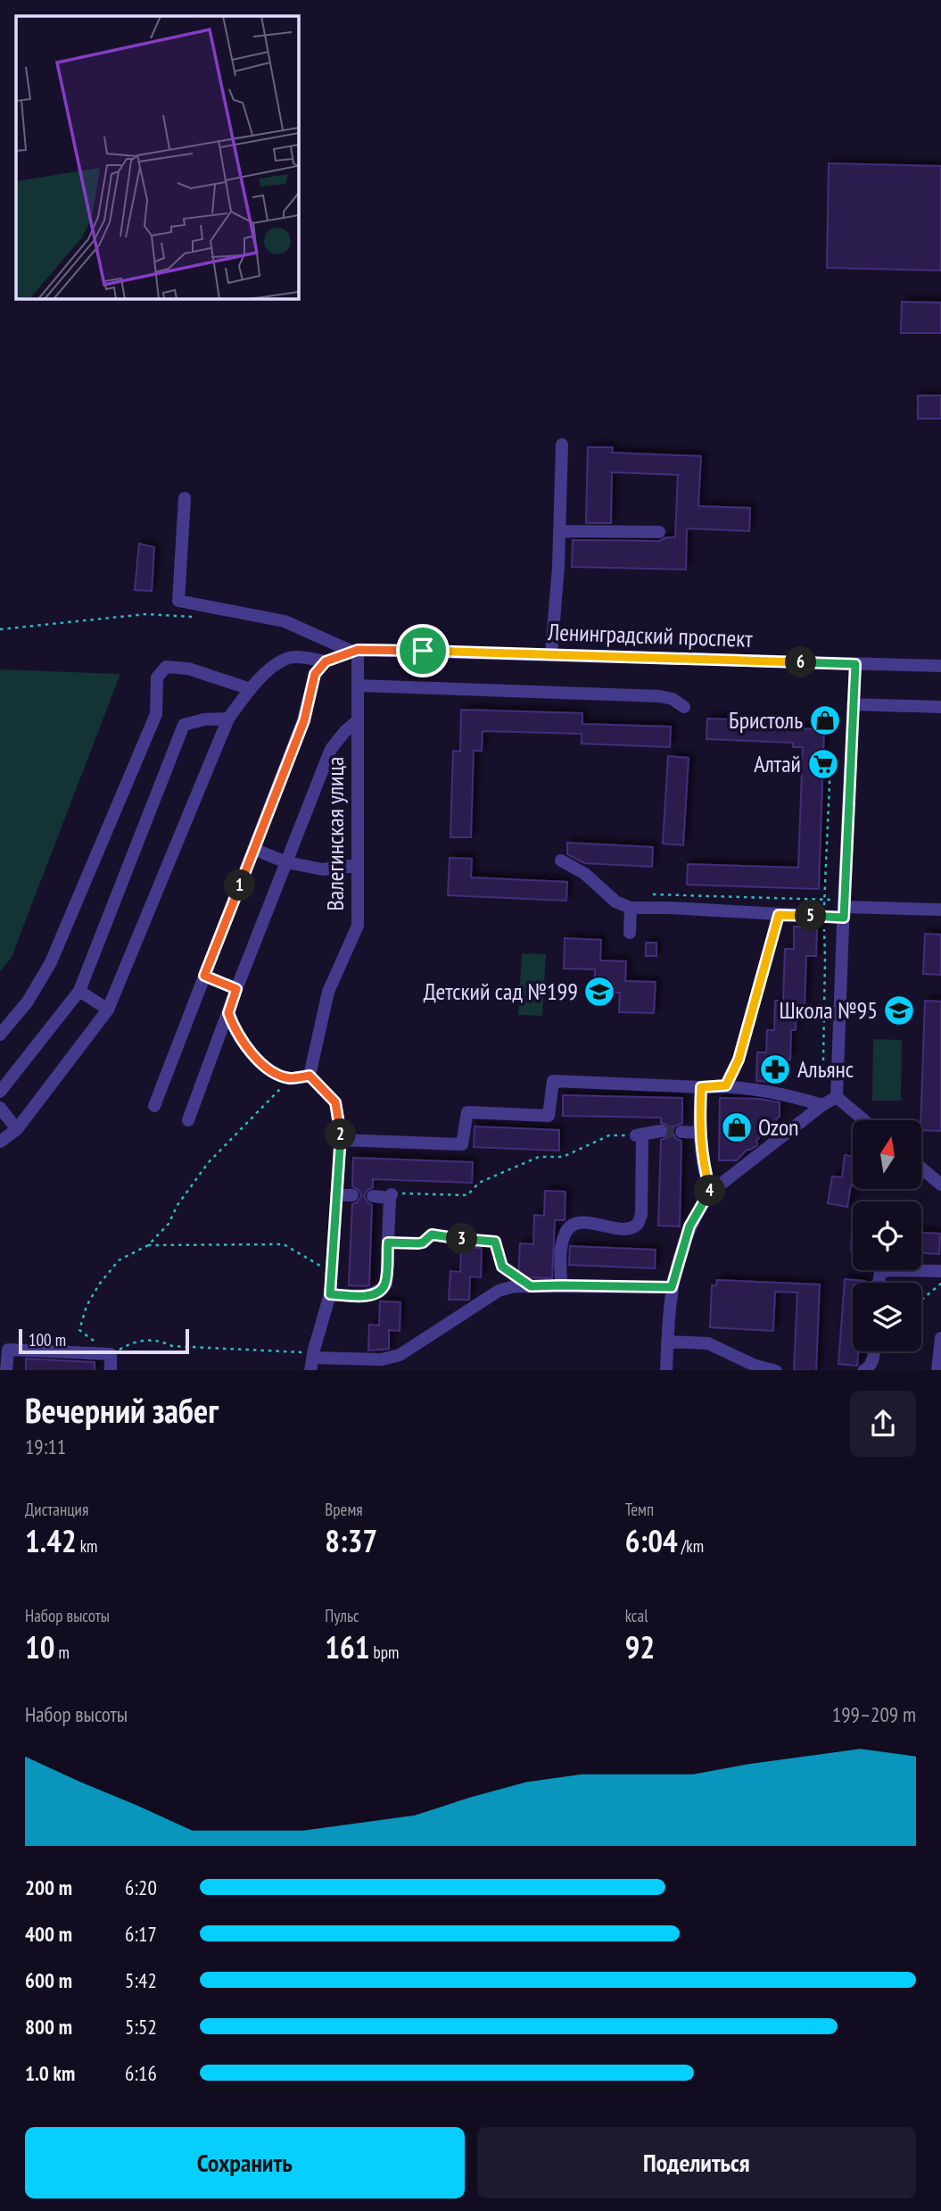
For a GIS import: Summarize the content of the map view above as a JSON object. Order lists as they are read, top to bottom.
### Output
{
  "streets": {
    "street": ["Ленинградский проспект", "Валегинская улица"]
  },
  "crossings": [
    ["Ленинградский проспект", "Валегинская улица"]
  ],
  "places": {
    "shop": ["Бристоль", "Ozon"],
    "supermarket": ["Алтай"],
    "school or university": ["Детский сад №199", "Школа №95"],
    "pharmacy": ["Альянс"]
  },
  "scale_bar": "100 m",
  "north": "top",
  "page": {
    "pins": [
      "6",
      "1",
      "5",
      "2",
      "4",
      "3"
    ],
    "scale": "100 m",
    "heading": ["Вечерний забег", "19:11"],
    "stats": [
      ["Дистанция", "1.42 km"],
      ["Время", "8:37"],
      ["Темп", "6:04 /km"],
      ["Набор высоты", "10 m"],
      ["Пульс", "161 bpm"],
      ["kcal", "92"]
    ],
    "chart": ["Набор высоты", "199–209 m"],
    "list": [
      {
        "name": "200 m",
        "note": "6:20"
      },
      {
        "name": "400 m",
        "note": "6:17"
      },
      {
        "name": "600 m",
        "note": "5:42"
      },
      {
        "name": "800 m",
        "note": "5:52"
      },
      {
        "name": "1.0 km",
        "note": "6:16"
      }
    ],
    "buttons": ["Сохранить", "Поделиться"]
  }
}
